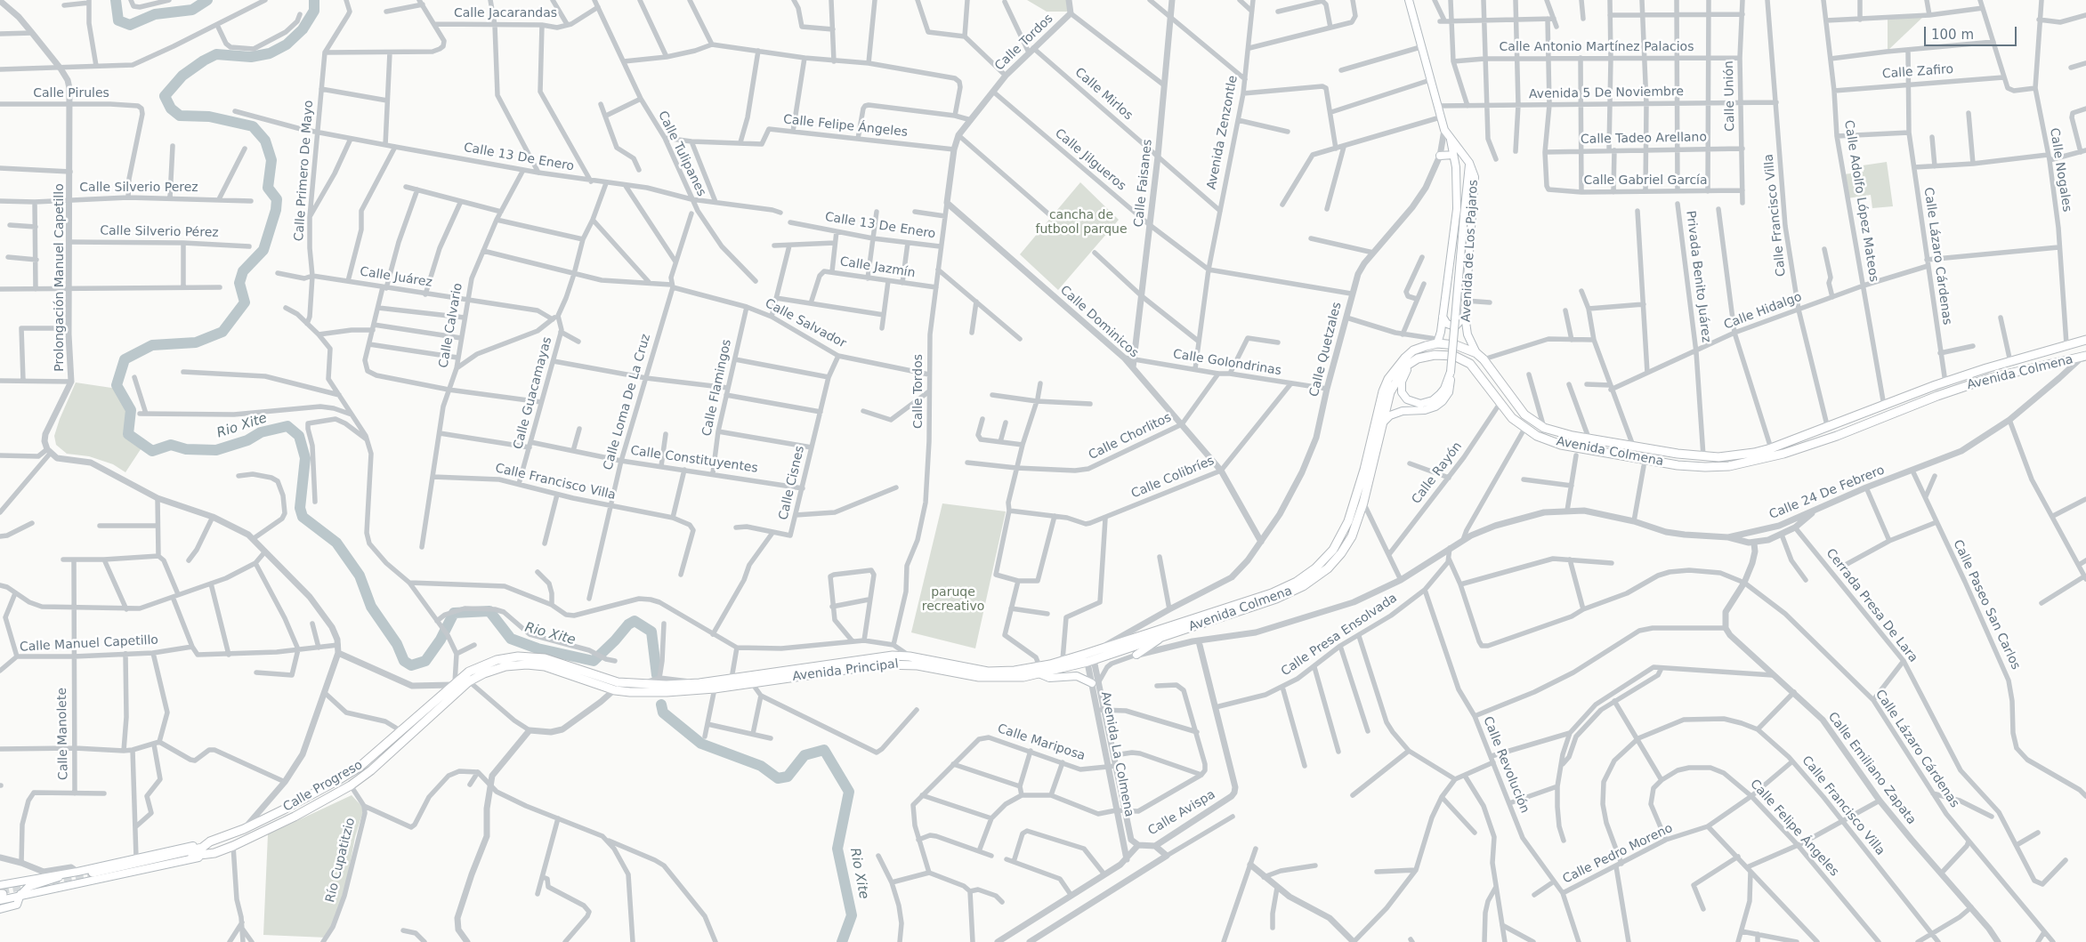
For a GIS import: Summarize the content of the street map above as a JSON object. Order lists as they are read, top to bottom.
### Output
{
  "streets": {
    "main road": [
      "Avenida de Los Pajaros",
      "Avenida Colmena",
      "Avenida Principal",
      "Calle Progreso"
    ],
    "street": [
      "Calle Jacarandas",
      "Calle Tordos",
      "Calle Antonio Martínez Palacios",
      "Calle Zafiro",
      "Calle Pirules",
      "Avenida 5 De Noviembre",
      "Calle Mirlos",
      "Calle Unión",
      "Calle Felipe Ángeles",
      "Avenida Zenzontle",
      "Calle Tadeo Arellano",
      "Calle Tulipanes",
      "Calle 13 De Enero",
      "Calle Jilgueros",
      "Calle Nogales",
      "Calle Primero De Mayo",
      "Calle Gabriel García",
      "Calle Faisanes",
      "Calle Silverio Perez",
      "Calle Adolfo López Mateos",
      "Calle Francisco Villa",
      "Calle Silverio Pérez",
      "Calle Lázaro Cárdenas",
      "Calle Jazmín",
      "Privada Benito Juárez",
      "Prolongación Manuel Capetillo",
      "Calle Juárez",
      "Calle Hidalgo",
      "Calle Dominicos",
      "Calle Salvador",
      "Calle Calvario",
      "Calle Quetzales",
      "Calle Golondrinas",
      "Calle Flamingos",
      "Calle Guacamayas",
      "Calle Loma De La Cruz",
      "Calle Chorlitos",
      "Calle Constituyentes",
      "Calle Rayón",
      "Calle Colibríes",
      "Calle Cisnes",
      "Calle 24 De Febrero",
      "Calle Paseo San Carlos",
      "Cerrada Presa De Lara",
      "Calle Presa Ensolvada",
      "Calle Manuel Capetillo",
      "Calle Manolete",
      "Calle Mariposa",
      "Avenida La Colmena",
      "Calle Revolución",
      "Calle Emiliano Zapata",
      "Calle Avispa",
      "Calle Pedro Moreno",
      "Río Cupatitzio"
    ]
  },
  "crossings": [
    ["Calle Jacarandas", "Calle Tulipanes"],
    ["Calle Tordos", "Calle Mirlos"],
    ["Calle Tordos", "Calle Felipe Ángeles"],
    ["Calle Tordos", "Calle 13 De Enero"],
    ["Calle Tordos", "Calle Jilgueros"],
    ["Calle Tordos", "Calle Jazmín"],
    ["Calle Tordos", "Calle Dominicos"],
    ["Calle Tordos", "Calle Salvador"],
    ["Calle Antonio Martínez Palacios", "Calle Unión"],
    ["Calle Zafiro", "Calle Adolfo López Mateos"],
    ["Calle Zafiro", "Calle Lázaro Cárdenas"],
    ["Calle Pirules", "Calle Silverio Perez"],
    ["Calle Pirules", "Prolongación Manuel Capetillo"],
    ["Avenida 5 De Noviembre", "Calle Unión"],
    ["Avenida 5 De Noviembre", "Calle Francisco Villa"],
    ["Avenida 5 De Noviembre", "Avenida de Los Pajaros"],
    ["Calle Mirlos", "Avenida Zenzontle"],
    ["Calle Mirlos", "Calle Faisanes"],
    ["Calle Unión", "Calle Tadeo Arellano"],
    ["Calle Unión", "Calle Gabriel García"],
    ["Calle Felipe Ángeles", "Calle Tulipanes"],
    ["Calle Felipe Ángeles", "Calle Pedro Moreno"],
    ["Avenida Zenzontle", "Calle Jilgueros"],
    ["Avenida Zenzontle", "Calle Golondrinas"],
    ["Calle Tadeo Arellano", "Calle Gabriel García"],
    ["Calle Tulipanes", "Calle 13 De Enero"],
    ["Calle 13 De Enero", "Calle Primero De Mayo"],
    ["Calle 13 De Enero", "Calle Calvario"],
    ["Calle Jilgueros", "Calle Faisanes"],
    ["Calle Jilgueros", "Calle Quetzales"],
    ["Calle Nogales", "Calle Hidalgo"],
    ["Calle Nogales", "Avenida Colmena"],
    ["Calle Primero De Mayo", "Calle Juárez"],
    ["Calle Faisanes", "Calle Dominicos"],
    ["Calle Faisanes", "Calle Golondrinas"],
    ["Calle Silverio Perez", "Prolongación Manuel Capetillo"],
    ["Calle Adolfo López Mateos", "Calle Hidalgo"],
    ["Calle Adolfo López Mateos", "Avenida Colmena"],
    ["Calle Francisco Villa", "Calle Hidalgo"],
    ["Calle Francisco Villa", "Calle Calvario"],
    ["Calle Francisco Villa", "Avenida Colmena"],
    ["Calle Francisco Villa", "Calle Guacamayas"],
    ["Calle Francisco Villa", "Calle Loma De La Cruz"],
    ["Calle Francisco Villa", "Calle Pedro Moreno"],
    ["Calle Silverio Pérez", "Prolongación Manuel Capetillo"],
    ["Avenida de Los Pajaros", "Calle Quetzales"],
    ["Avenida de Los Pajaros", "Avenida Colmena"],
    ["Calle Lázaro Cárdenas", "Calle Hidalgo"],
    ["Calle Lázaro Cárdenas", "Avenida Colmena"],
    ["Privada Benito Juárez", "Calle Hidalgo"],
    ["Privada Benito Juárez", "Avenida Colmena"],
    ["Calle Juárez", "Calle Calvario"],
    ["Calle Dominicos", "Calle Quetzales"],
    ["Calle Dominicos", "Calle Golondrinas"],
    ["Calle Dominicos", "Calle Chorlitos"],
    ["Calle Dominicos", "Calle Colibríes"],
    ["Calle Salvador", "Calle Calvario"],
    ["Calle Salvador", "Calle Flamingos"],
    ["Calle Salvador", "Calle Loma De La Cruz"],
    ["Calle Salvador", "Calle Cisnes"],
    ["Calle Calvario", "Calle Constituyentes"],
    ["Calle Quetzales", "Calle Golondrinas"],
    ["Calle Quetzales", "Avenida Colmena"],
    ["Calle Quetzales", "Avenida Principal"],
    ["Calle Quetzales", "Avenida La Colmena"],
    ["Calle Golondrinas", "Calle Chorlitos"],
    ["Calle Golondrinas", "Calle Colibríes"],
    ["Avenida Colmena", "Calle Rayón"],
    ["Avenida Colmena", "Calle 24 De Febrero"],
    ["Avenida Colmena", "Avenida Principal"],
    ["Avenida Colmena", "Avenida La Colmena"],
    ["Calle Flamingos", "Calle Constituyentes"],
    ["Calle Guacamayas", "Calle Constituyentes"],
    ["Calle Loma De La Cruz", "Calle Constituyentes"],
    ["Calle Constituyentes", "Calle Cisnes"],
    ["Calle 24 De Febrero", "Calle Paseo San Carlos"],
    ["Calle Presa Ensolvada", "Calle Revolución"],
    ["Calle Presa Ensolvada", "Calle Avispa"],
    ["Calle Manuel Capetillo", "Calle Manolete"],
    ["Avenida Principal", "Avenida La Colmena"],
    ["Avenida Principal", "Calle Progreso"],
    ["Calle Mariposa", "Avenida La Colmena"],
    ["Avenida La Colmena", "Calle Avispa"],
    ["Calle Revolución", "Calle Pedro Moreno"],
    ["Calle Progreso", "Río Cupatitzio"]
  ],
  "water": ["Rio Xite"],
  "parks": ["cancha de futbool parque", "paruqe recreativo"],
  "scale_bar": "100 m"
}
